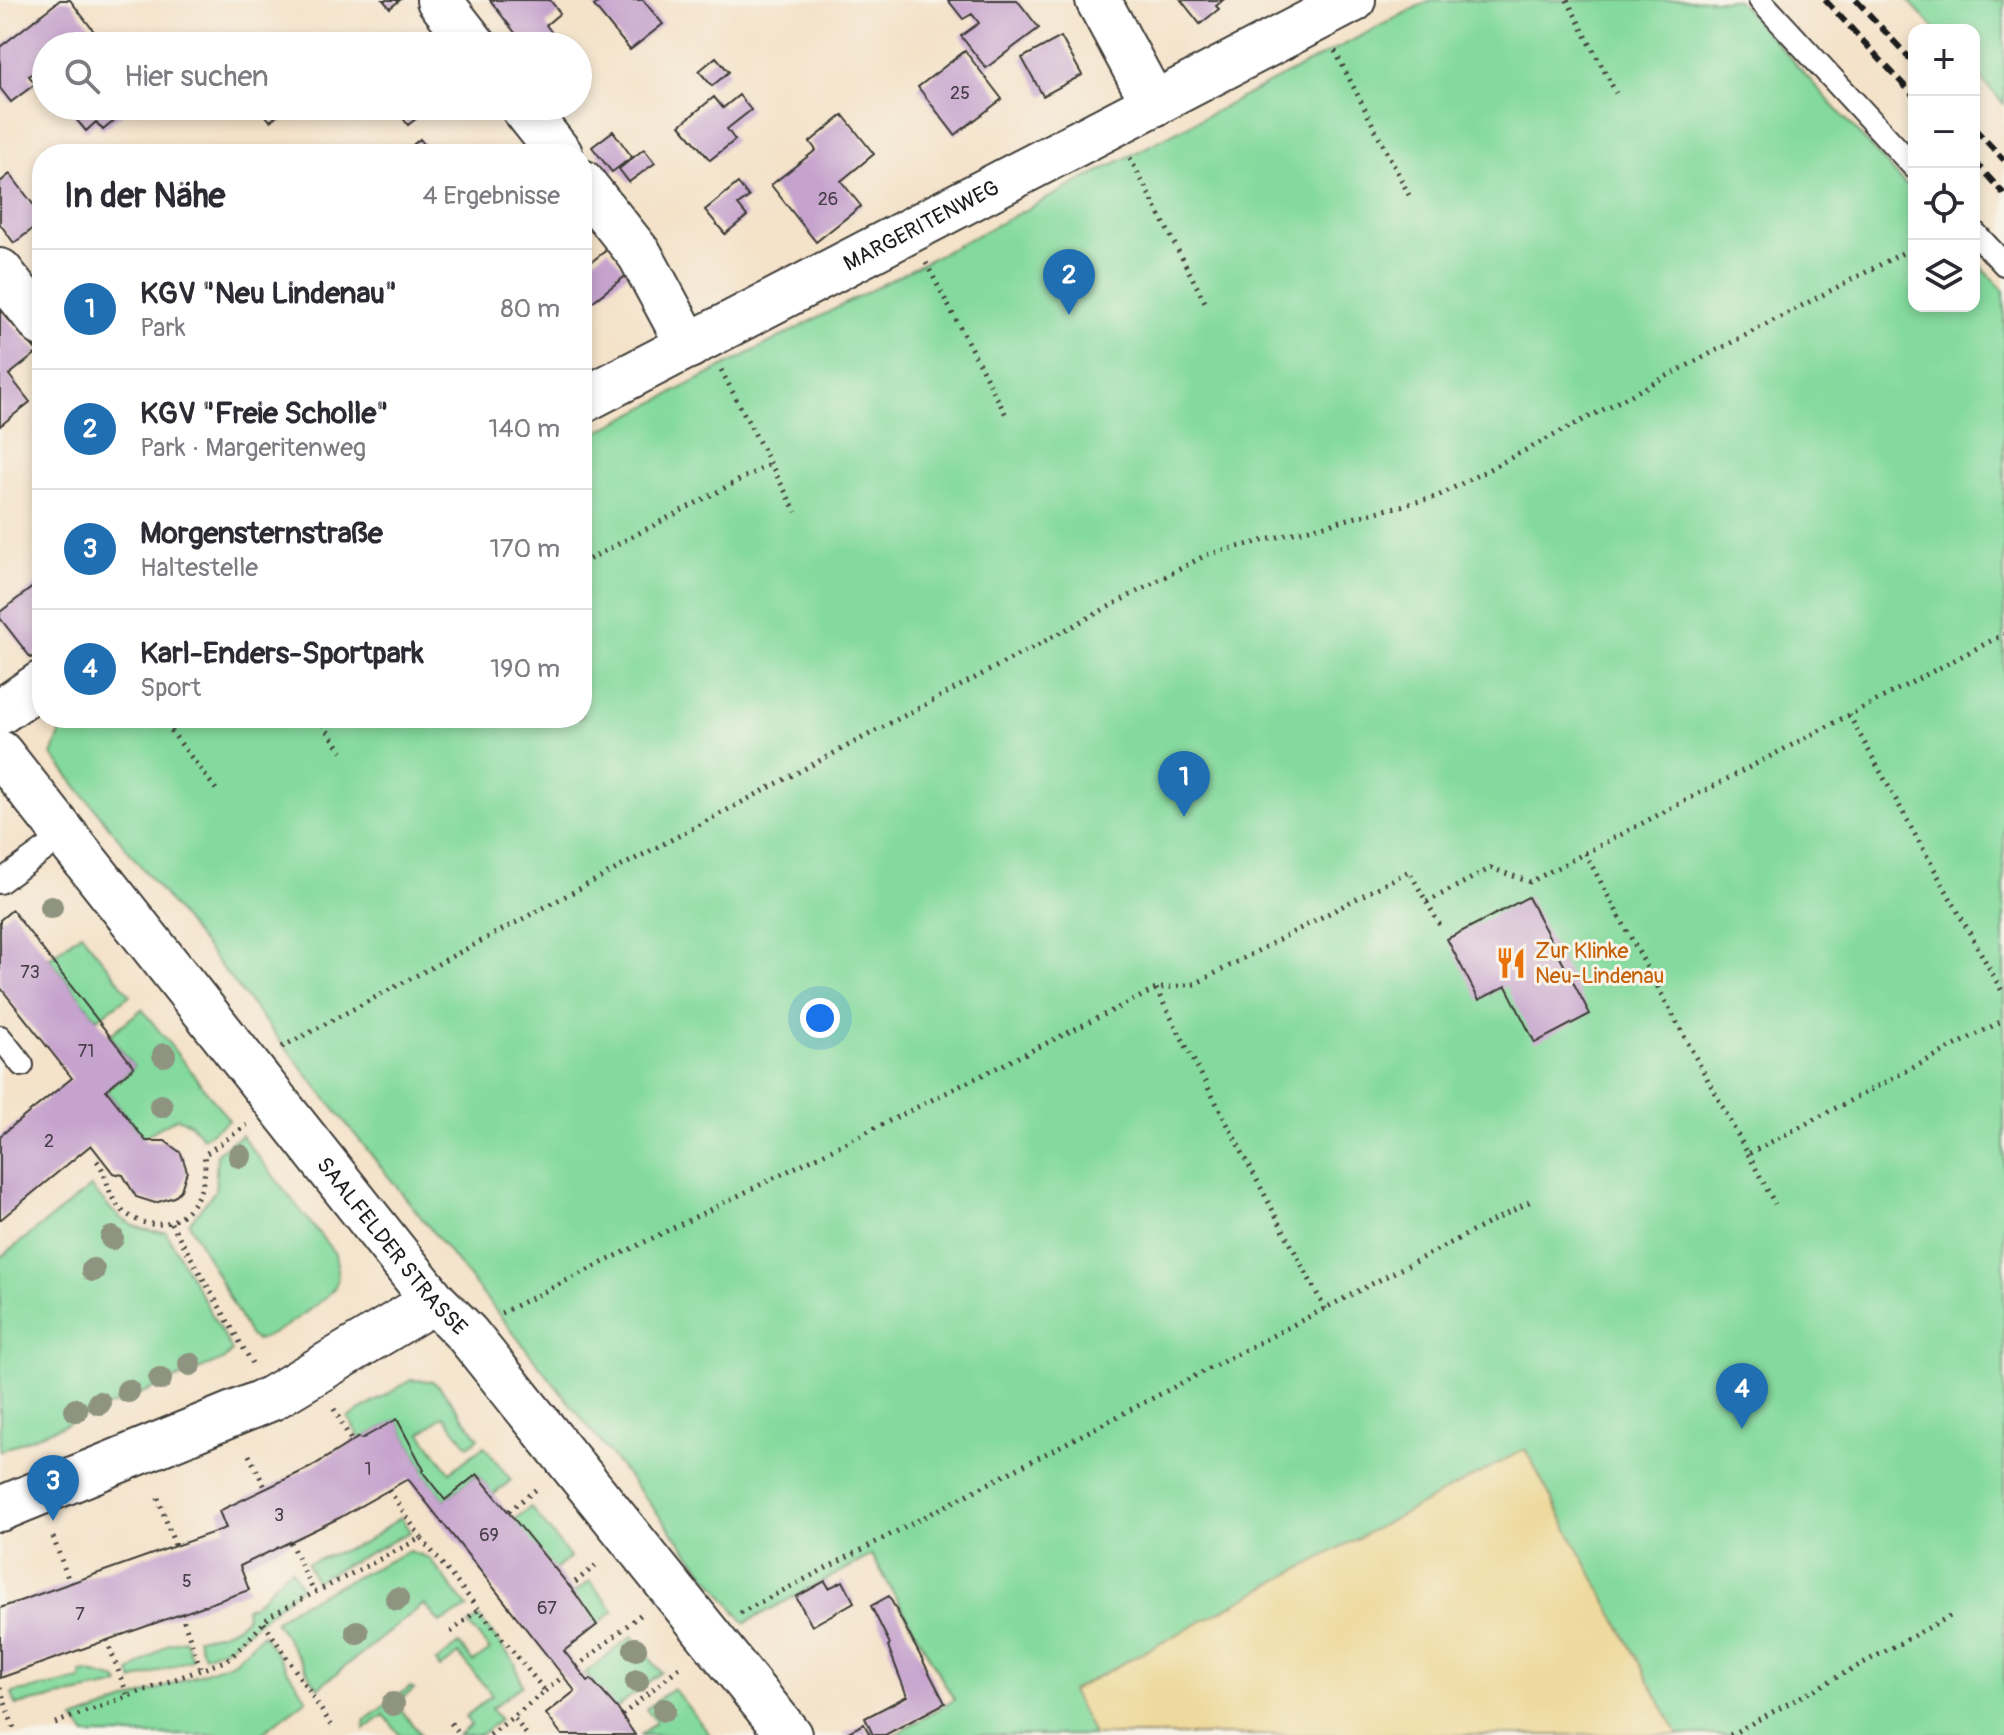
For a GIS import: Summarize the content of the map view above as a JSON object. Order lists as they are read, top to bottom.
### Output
{
  "streets": {
    "street": ["MARGERITENWEG", "SAALFELDER STRASSE"]
  },
  "places": {
    "restaurant": ["Zur Klinke Neu-Lindenau"]
  },
  "house_numbers": [
    "25",
    "26",
    "73",
    "71",
    "2",
    "1",
    "3",
    "69",
    "5",
    "67",
    "7"
  ],
  "page": {
    "map_buttons": ["+", "−"],
    "search": "Hier suchen",
    "heading": ["In der Nähe", "4 Ergebnisse"],
    "list": [
      {
        "mark": "1",
        "name": "KGV \"Neu Lindenau\"",
        "note": "Park",
        "value": "80 m"
      },
      {
        "mark": "2",
        "name": "KGV \"Freie Scholle\"",
        "note": "Park · Margeritenweg",
        "value": "140 m"
      },
      {
        "mark": "3",
        "name": "Morgensternstraße",
        "note": "Haltestelle",
        "value": "170 m"
      },
      {
        "mark": "4",
        "name": "Karl-Enders-Sportpark",
        "note": "Sport",
        "value": "190 m"
      }
    ],
    "pins": [
      "2",
      "1",
      "4",
      "3"
    ]
  }
}
